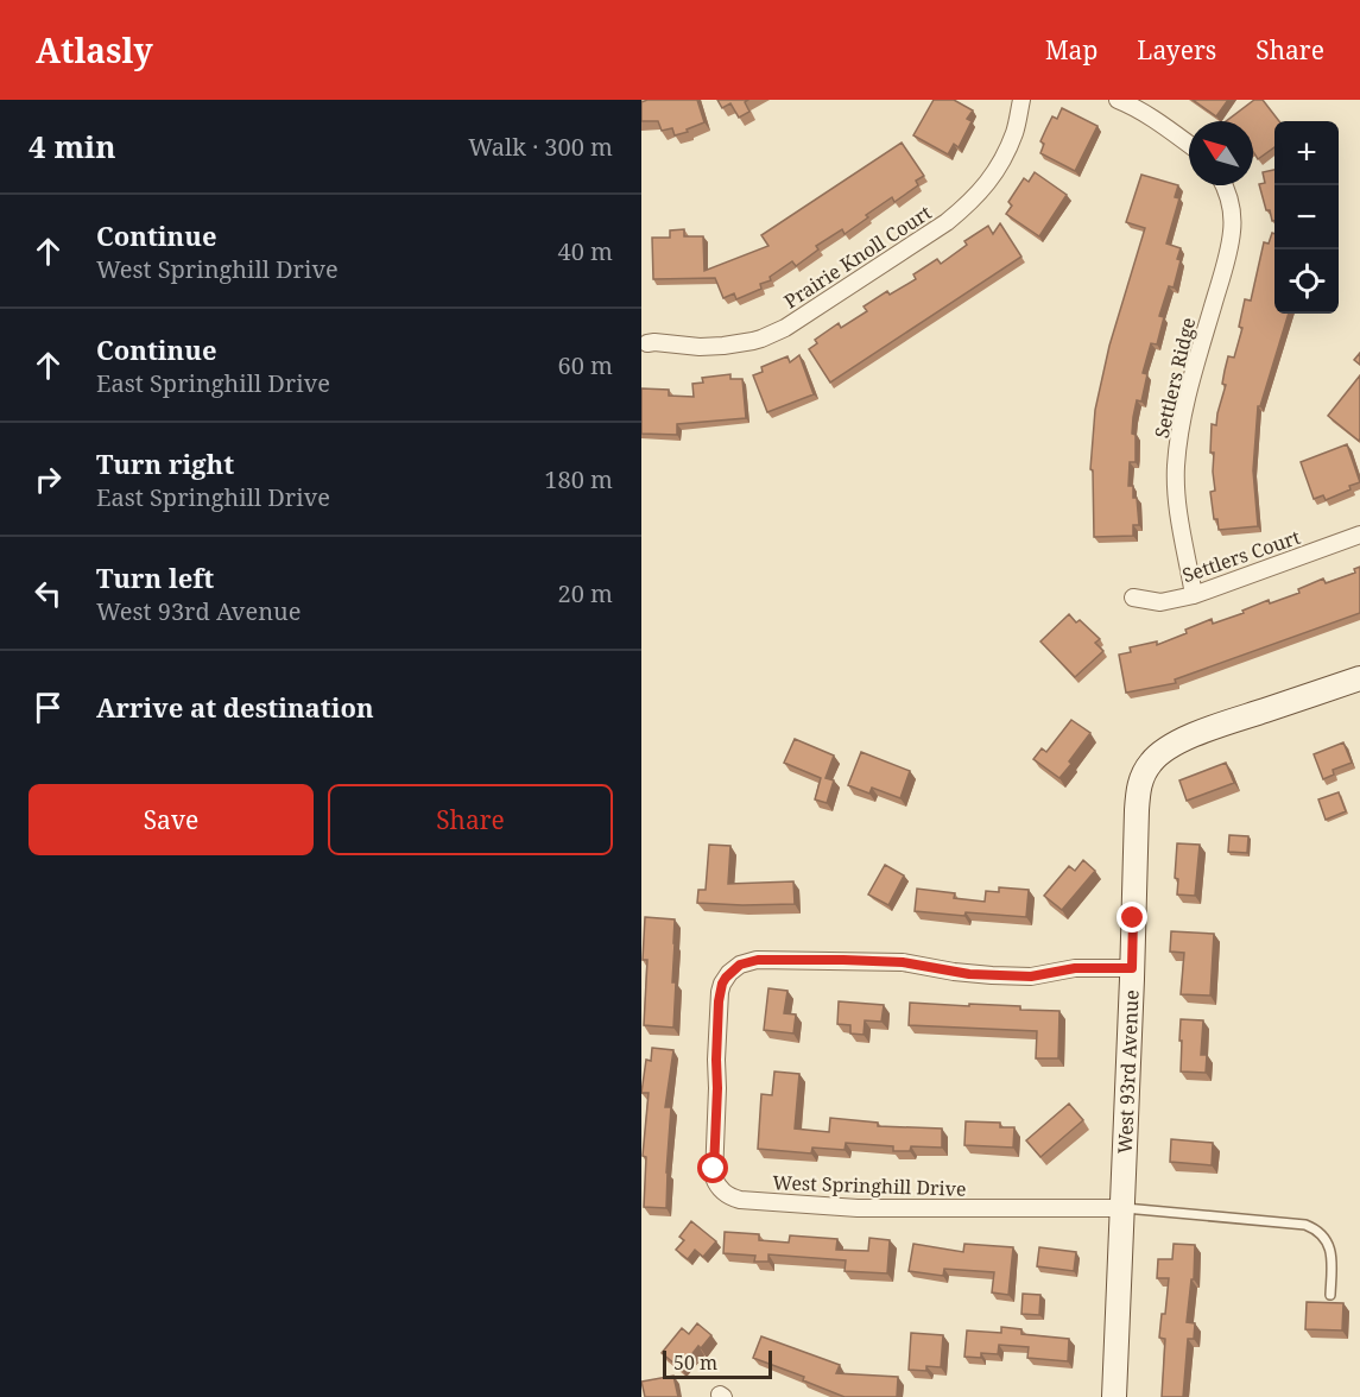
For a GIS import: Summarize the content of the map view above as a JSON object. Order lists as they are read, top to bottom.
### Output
{
  "streets": {
    "street": [
      "Prairie Knoll Court",
      "Settlers Ridge",
      "Settlers Court",
      "West 93rd Avenue",
      "West Springhill Drive"
    ]
  },
  "crossings": [
    ["Settlers Ridge", "Settlers Court"],
    ["West 93rd Avenue", "West Springhill Drive"]
  ],
  "scale_bar": "50 m",
  "north": "top left",
  "page": {
    "header": "Atlasly",
    "nav": ["Map", "Layers", "Share"],
    "heading": ["4 min", "Walk · 300 m"],
    "map_buttons": ["+", "−"],
    "list": [
      ["Continue", "West Springhill Drive", "40 m"],
      ["Continue", "East Springhill Drive", "60 m"],
      ["Turn right", "East Springhill Drive", "180 m"],
      ["Turn left", "West 93rd Avenue", "20 m"],
      "Arrive at destination"
    ],
    "buttons": ["Save", "Share"],
    "scale": "50 m"
  }
}
